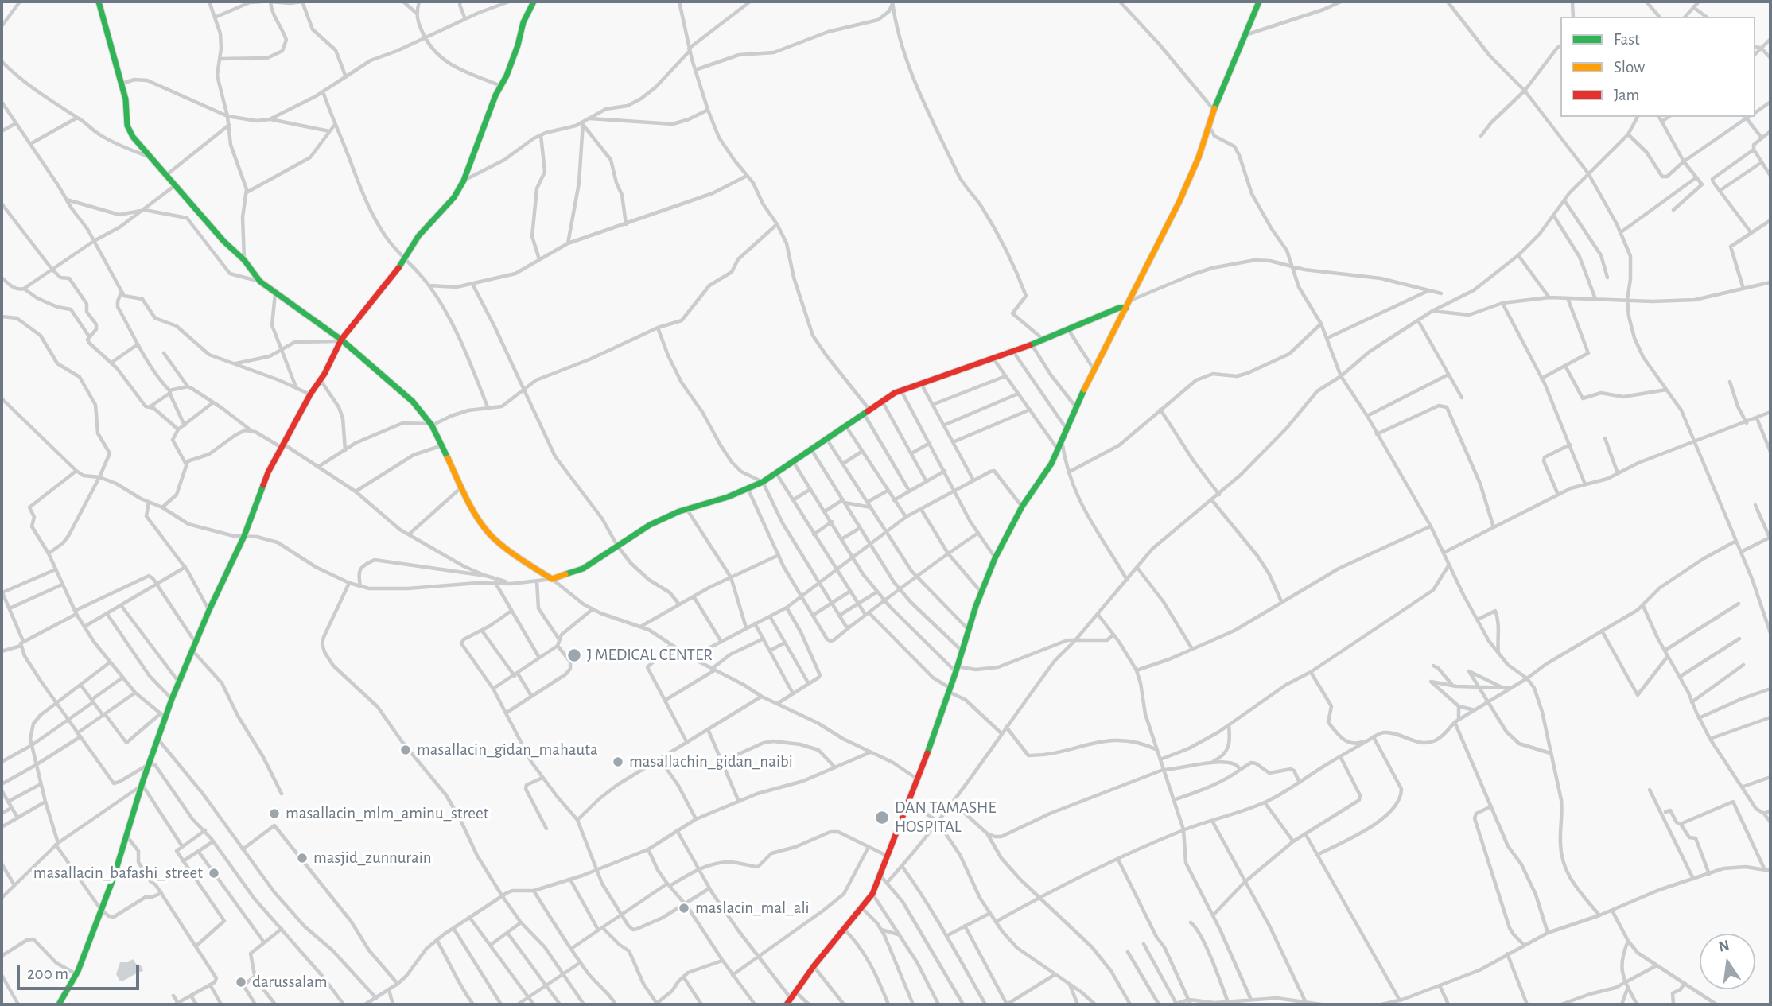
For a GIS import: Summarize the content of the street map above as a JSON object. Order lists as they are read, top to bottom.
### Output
{
  "places": [
    "J MEDICAL CENTER",
    "masallacin_gidan_mahauta",
    "masallachin_gidan_naibi",
    "masallacin_mlm_aminu_street",
    "DAN TAMASHE HOSPITAL",
    "masjid_zunnurain",
    "masallacin_bafashi_street",
    "maslacin_mal_ali",
    "darussalam"
  ],
  "legend": ["Fast", "Slow", "Jam"],
  "scale_bar": "200 m",
  "north": "top"
}
